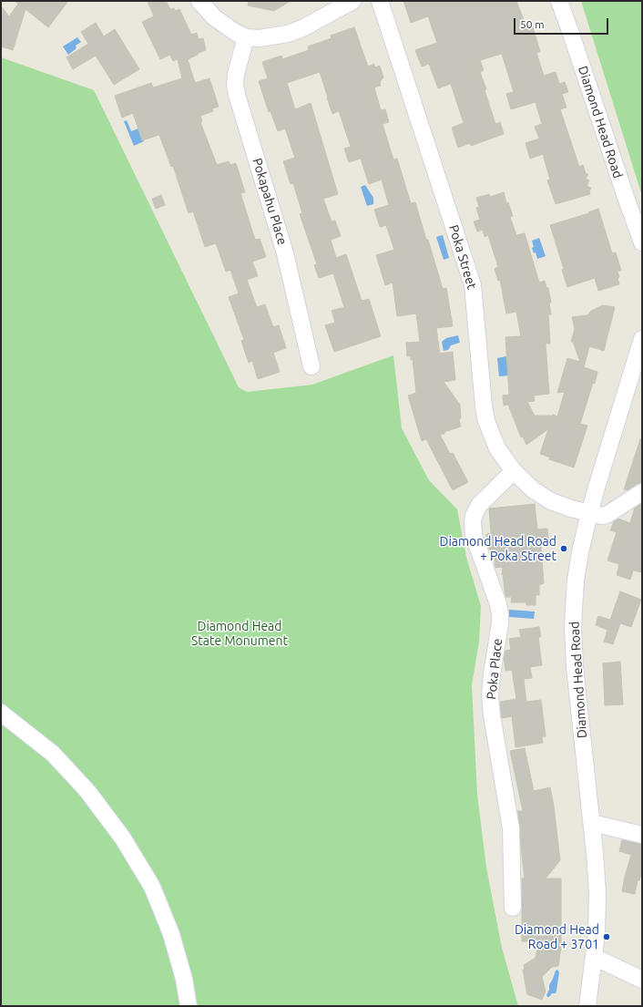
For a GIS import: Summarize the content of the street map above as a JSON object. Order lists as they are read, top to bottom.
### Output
{
  "streets": {
    "street": [
      "Diamond Head Road",
      "Pokapahu Place",
      "Poka Street",
      "Poka Place"
    ]
  },
  "crossings": [
    ["Diamond Head Road", "Poka Street"],
    ["Poka Street", "Poka Place"]
  ],
  "parks": ["Diamond Head State Monument"],
  "places": ["Diamond Head Road + Poka Street", "Diamond Head Road + 3701"],
  "scale_bar": "50 m"
}
